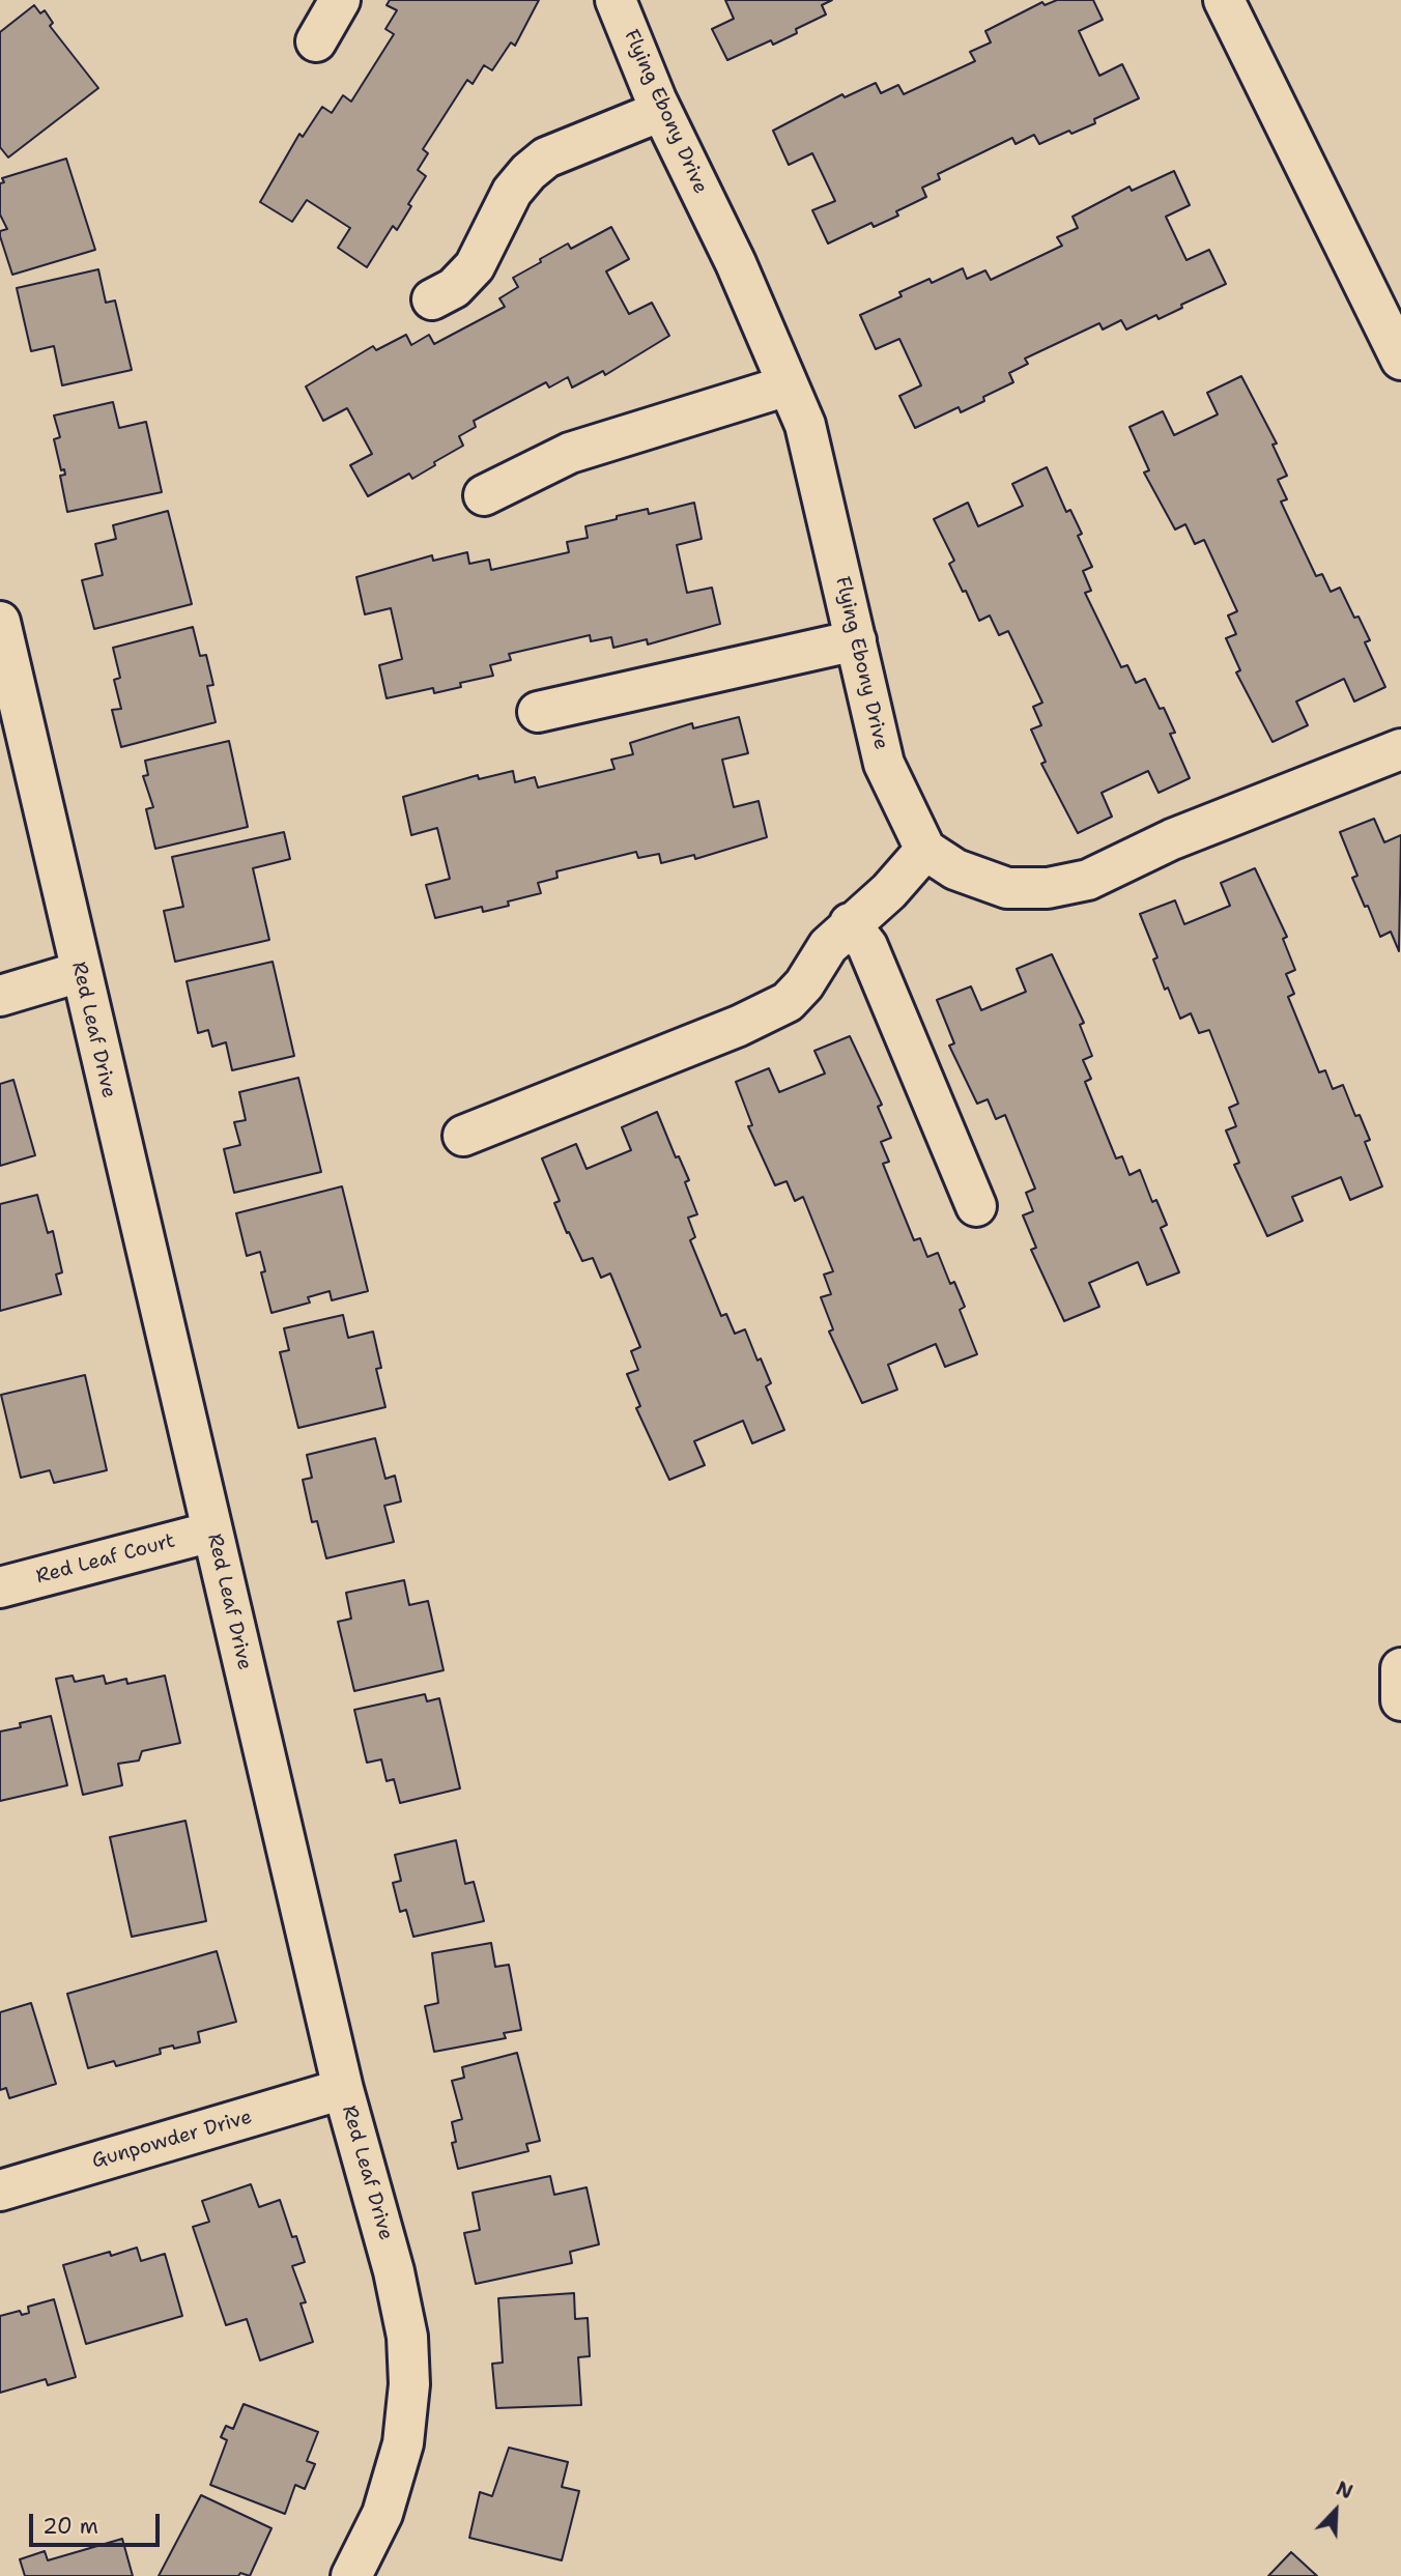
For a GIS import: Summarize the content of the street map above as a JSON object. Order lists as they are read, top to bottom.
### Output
{
  "streets": {
    "street": [
      "Flying Ebony Drive",
      "Red Leaf Drive",
      "Red Leaf Court",
      "Gunpowder Drive"
    ]
  },
  "crossings": [
    ["Red Leaf Drive", "Red Leaf Court"],
    ["Red Leaf Drive", "Gunpowder Drive"]
  ],
  "scale_bar": "20 m",
  "north": "top right"
}
